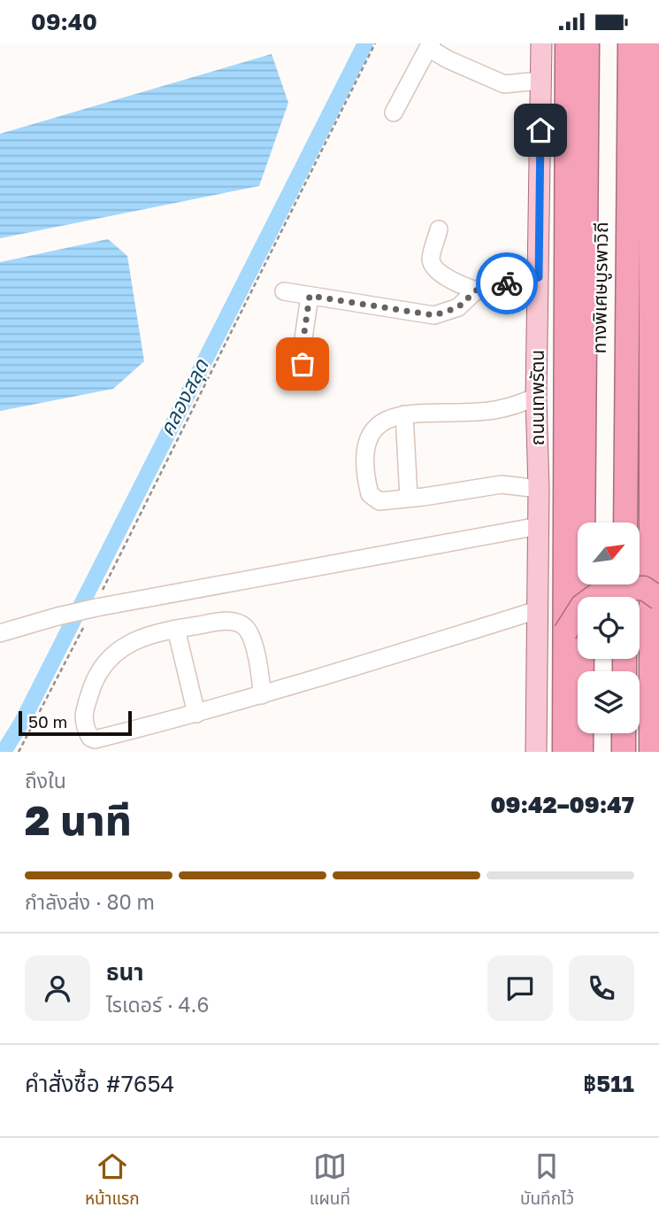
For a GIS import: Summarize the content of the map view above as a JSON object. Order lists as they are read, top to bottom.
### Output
{
  "streets": {
    "highway": ["ทางพิเศษบูรพาวิถี"],
    "main road": ["ถนนเทพรัตน"]
  },
  "water": ["คลองสลุด"],
  "scale_bar": "50 m",
  "north": "top right",
  "page": {
    "status": "09:40",
    "scale": "50 m",
    "heading": ["2 นาที", "ถึงใน", "09:42–09:47"],
    "panel": [
      "ธนา",
      "ไรเดอร์ · 4.6",
      "คำสั่งซื้อ #7654",
      "฿511"
    ],
    "bar": "กำลังส่ง · 80 m",
    "tabs": ["หน้าแรก", "แผนที่", "บันทึกไว้"]
  }
}
